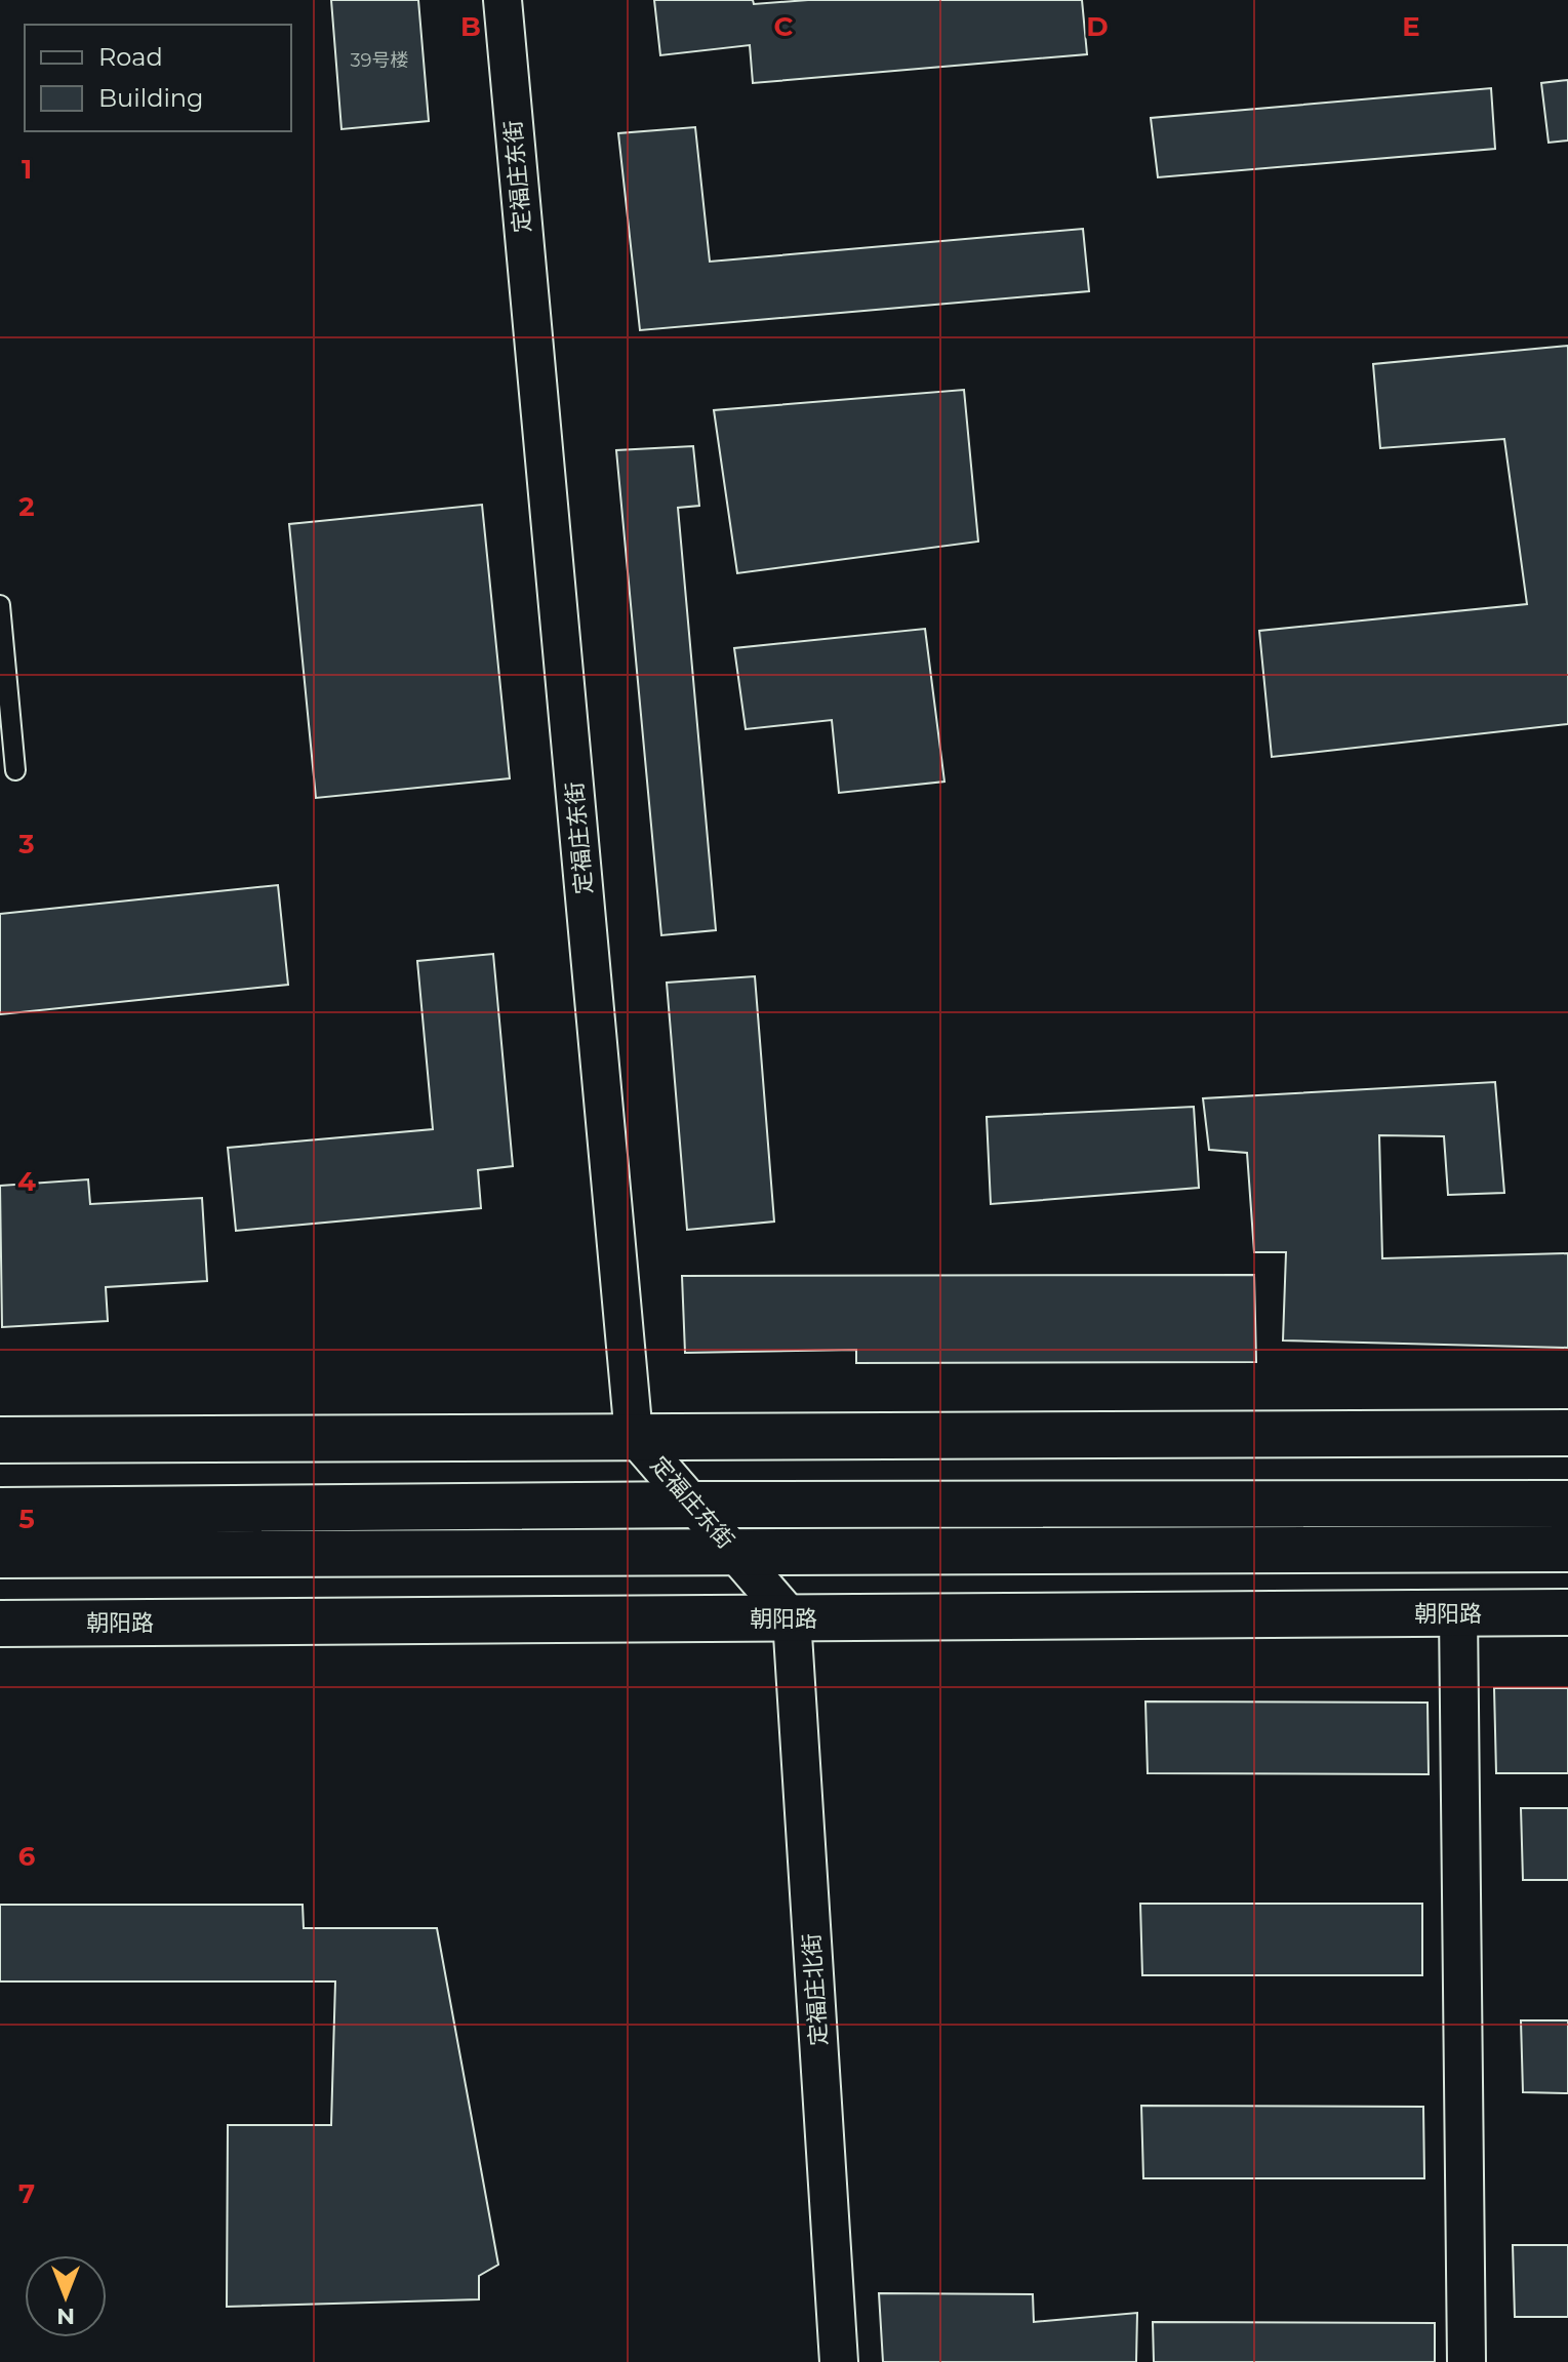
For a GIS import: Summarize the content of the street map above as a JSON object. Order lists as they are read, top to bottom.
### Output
{
  "streets": {
    "main road": ["朝阳路"],
    "street": ["定福庄东街", "定福庄北街"]
  },
  "crossings": [
    ["定福庄东街", "朝阳路"],
    ["定福庄东街", "定福庄北街"],
    ["朝阳路", "定福庄北街"]
  ],
  "house_numbers": ["39号楼"],
  "legend": ["Road", "Building"],
  "north": "bottom",
  "grid": {
    "columns": [
      "B",
      "C",
      "D",
      "E"
    ],
    "rows": [
      "1",
      "2",
      "3",
      "4",
      "5",
      "6",
      "7"
    ]
  }
}
